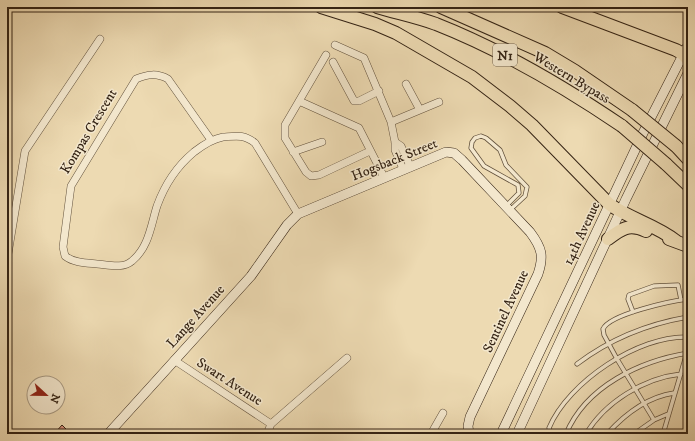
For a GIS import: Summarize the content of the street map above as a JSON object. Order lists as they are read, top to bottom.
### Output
{
  "streets": {
    "highway": ["N1", "Western Bypass"],
    "main road": [
      "Hogsback Street",
      "14th Avenue",
      "Sentinel Avenue",
      "Lange Avenue"
    ],
    "street": ["Kompas Crescent", "Swart Avenue"]
  },
  "crossings": [
    ["Kompas Crescent", "Hogsback Street"],
    ["Kompas Crescent", "Lange Avenue"],
    ["Hogsback Street", "Sentinel Avenue"],
    ["Hogsback Street", "Lange Avenue"],
    ["Lange Avenue", "Swart Avenue"]
  ],
  "north": "right"
}
